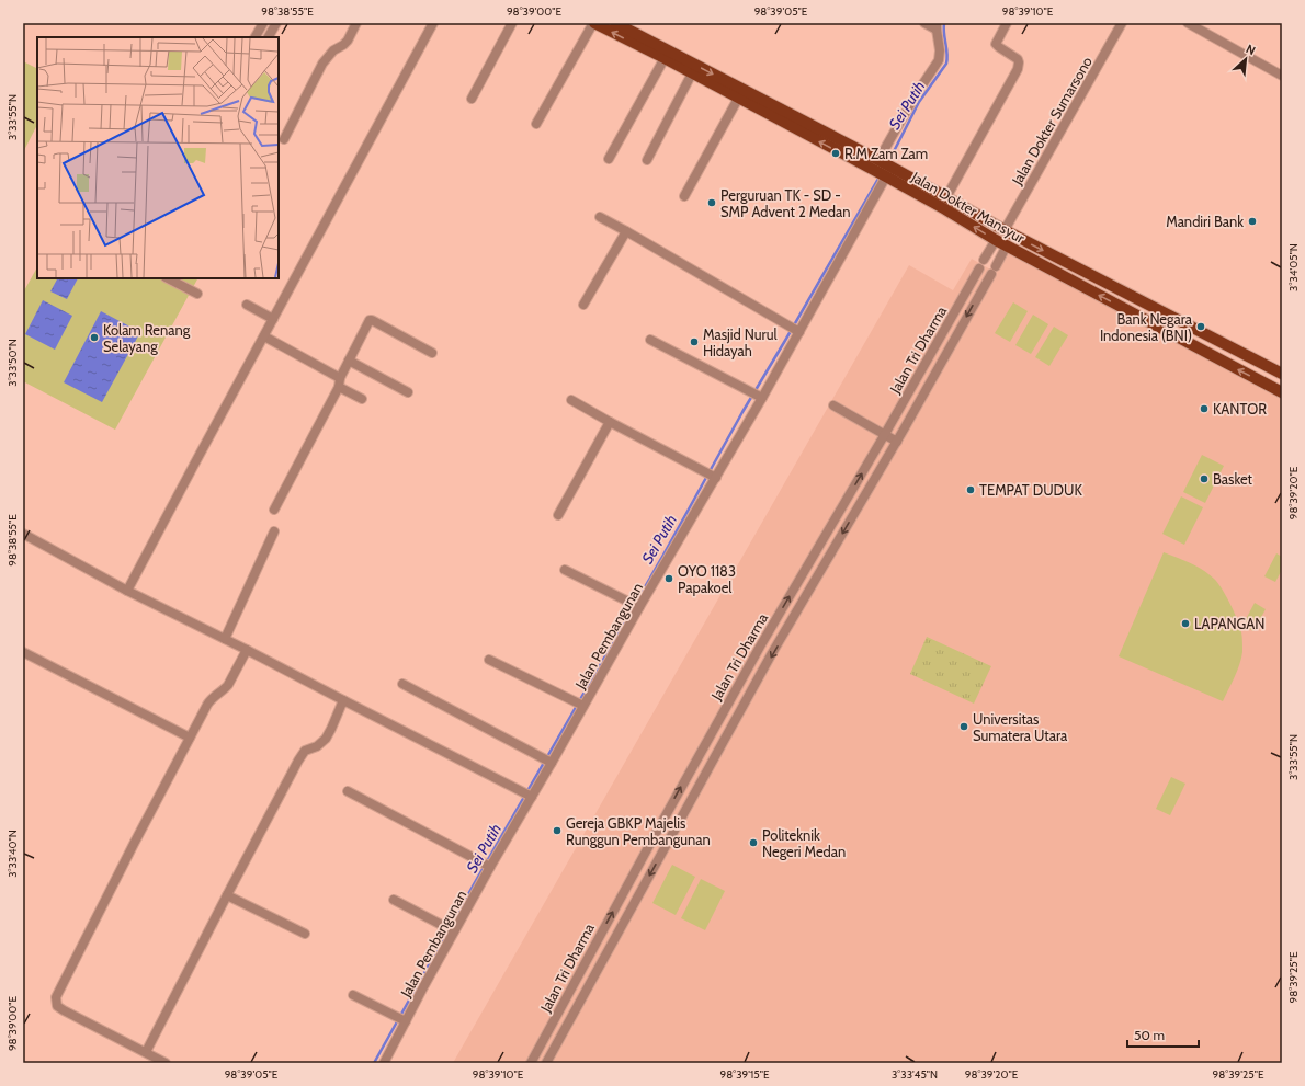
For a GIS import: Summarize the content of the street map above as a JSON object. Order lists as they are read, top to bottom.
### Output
{
  "streets": {
    "main road": ["Jalan Dokter Mansyur"],
    "street": ["Jalan Dokter Sumarsono", "Jalan Tri Dharma", "Jalan Pembangunan"]
  },
  "crossings": [
    ["Jalan Dokter Sumarsono", "Jalan Dokter Mansyur"],
    ["Jalan Dokter Mansyur", "Jalan Pembangunan"]
  ],
  "water": ["Sei Putih"],
  "places": [
    "R.M Zam Zam",
    "Perguruan TK - SD - SMP Advent 2 Medan",
    "Mandiri Bank",
    "Bank Negara Indonesia (BNI)",
    "Kolam Renang Selayang",
    "Masjid Nurul Hidayah",
    "KANTOR",
    "Basket",
    "TEMPAT DUDUK",
    "OYO 1183 Papakoel",
    "LAPANGAN",
    "Universitas Sumatera Utara",
    "Gereja GBKP Majelis Runggun Pembangunan",
    "Politeknik Negeri Medan"
  ],
  "scale_bar": "50 m",
  "north": "top right",
  "coordinates": [
    "98°38'55\"E",
    "98°39'00\"E",
    "98°39'05\"E",
    "98°39'10\"E",
    "3°33'55\"N",
    "3°34'05\"N",
    "3°33'50\"N",
    "98°39'20\"E",
    "3°33'40\"N",
    "98°39'25\"E",
    "98°39'15\"E",
    "3°33'45\"N"
  ]
}
